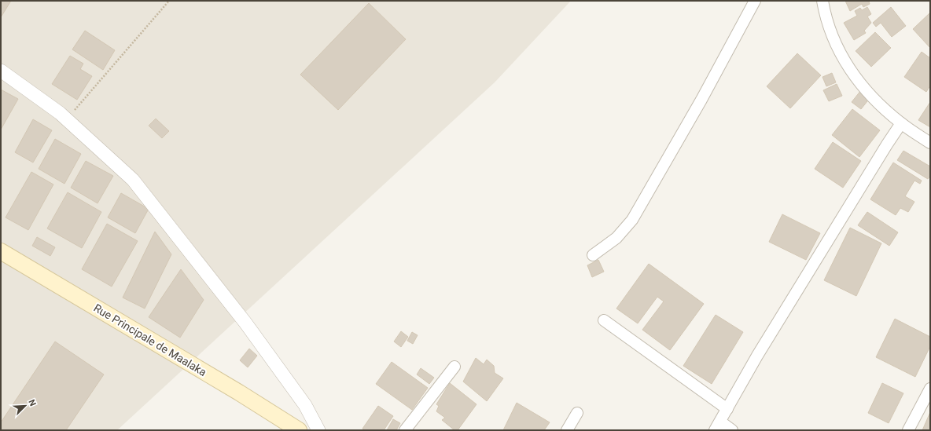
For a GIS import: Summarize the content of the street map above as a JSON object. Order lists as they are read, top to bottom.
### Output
{
  "streets": {
    "main road": ["Rue Principale de Maalaka"]
  },
  "north": "top right"
}
